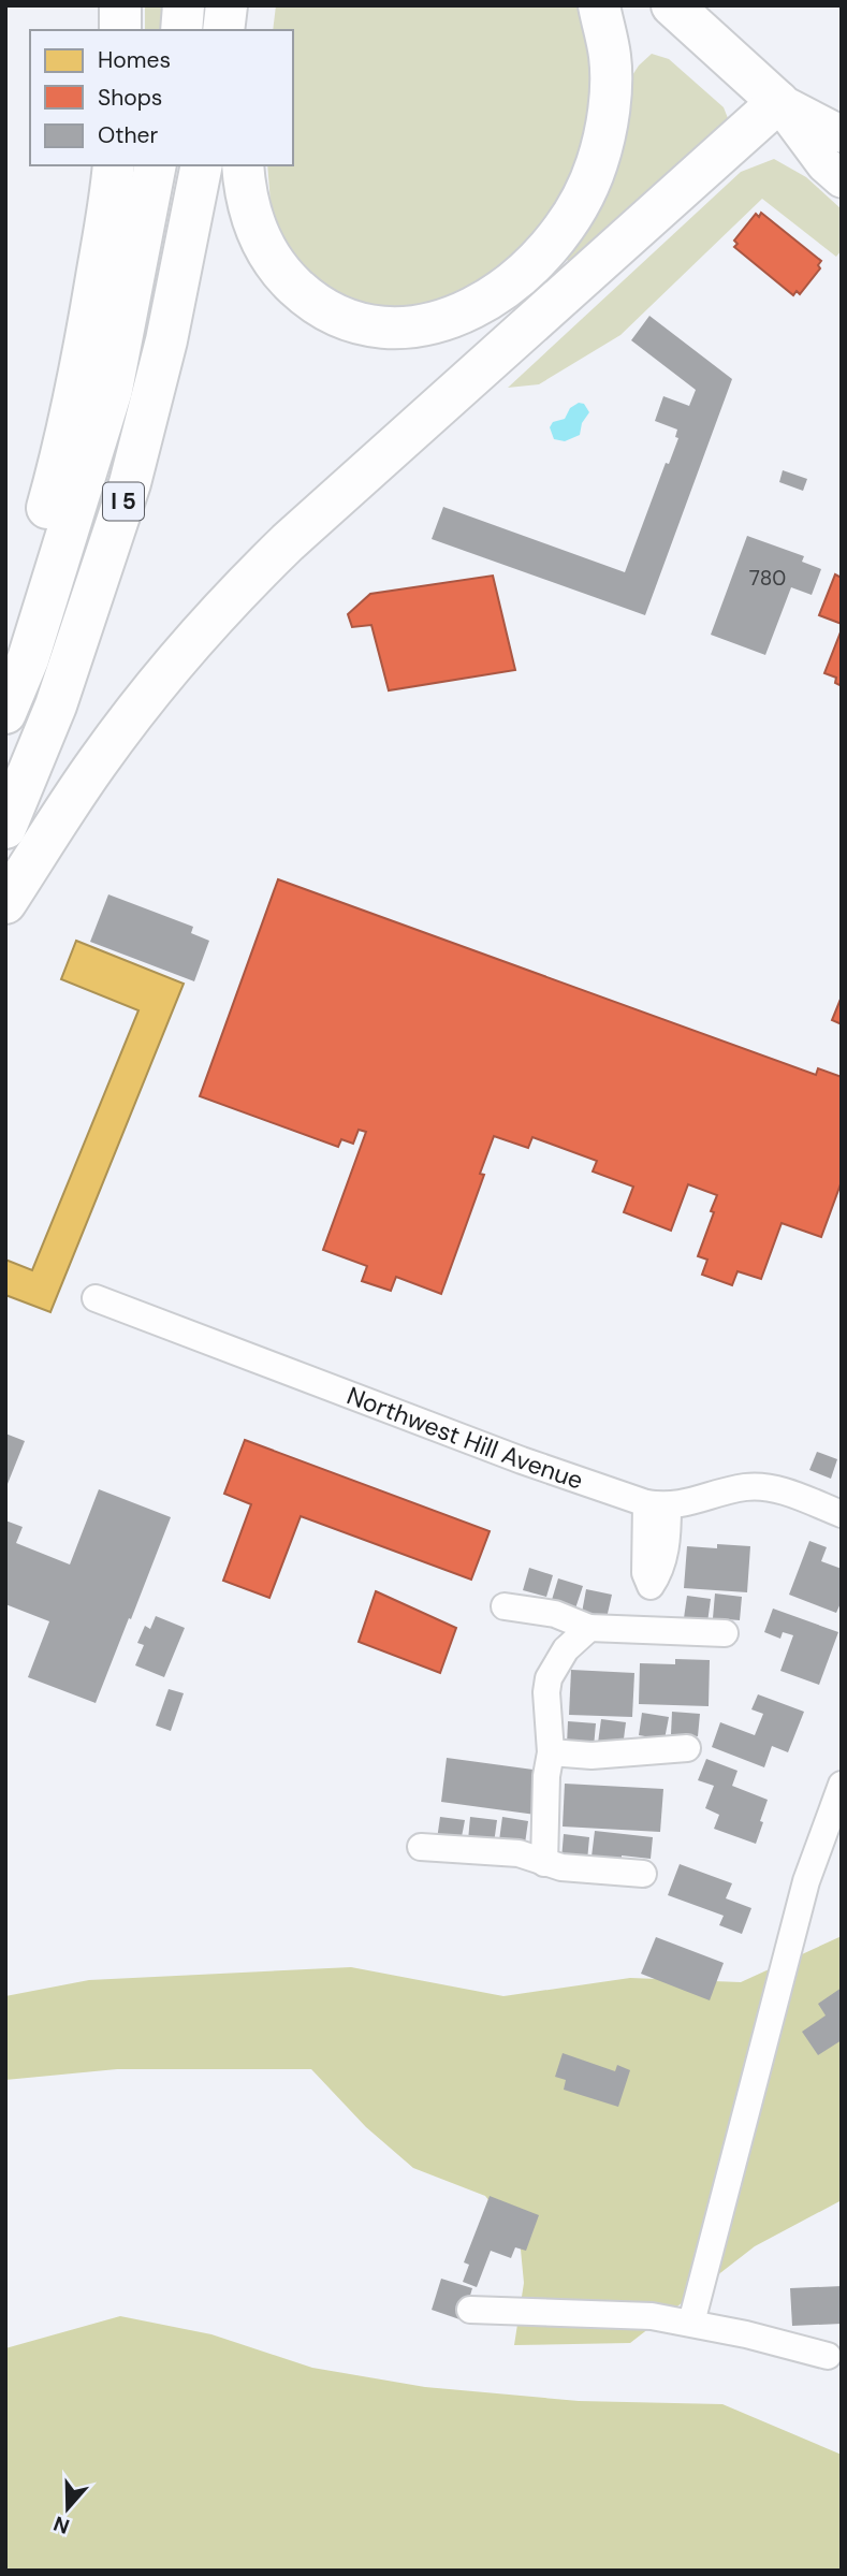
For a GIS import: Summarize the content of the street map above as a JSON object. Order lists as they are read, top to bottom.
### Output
{
  "streets": {
    "main road": ["I 5"],
    "street": ["Northwest Hill Avenue"]
  },
  "house_numbers": ["780"],
  "legend": ["Homes", "Shops", "Other"],
  "north": "bottom"
}
